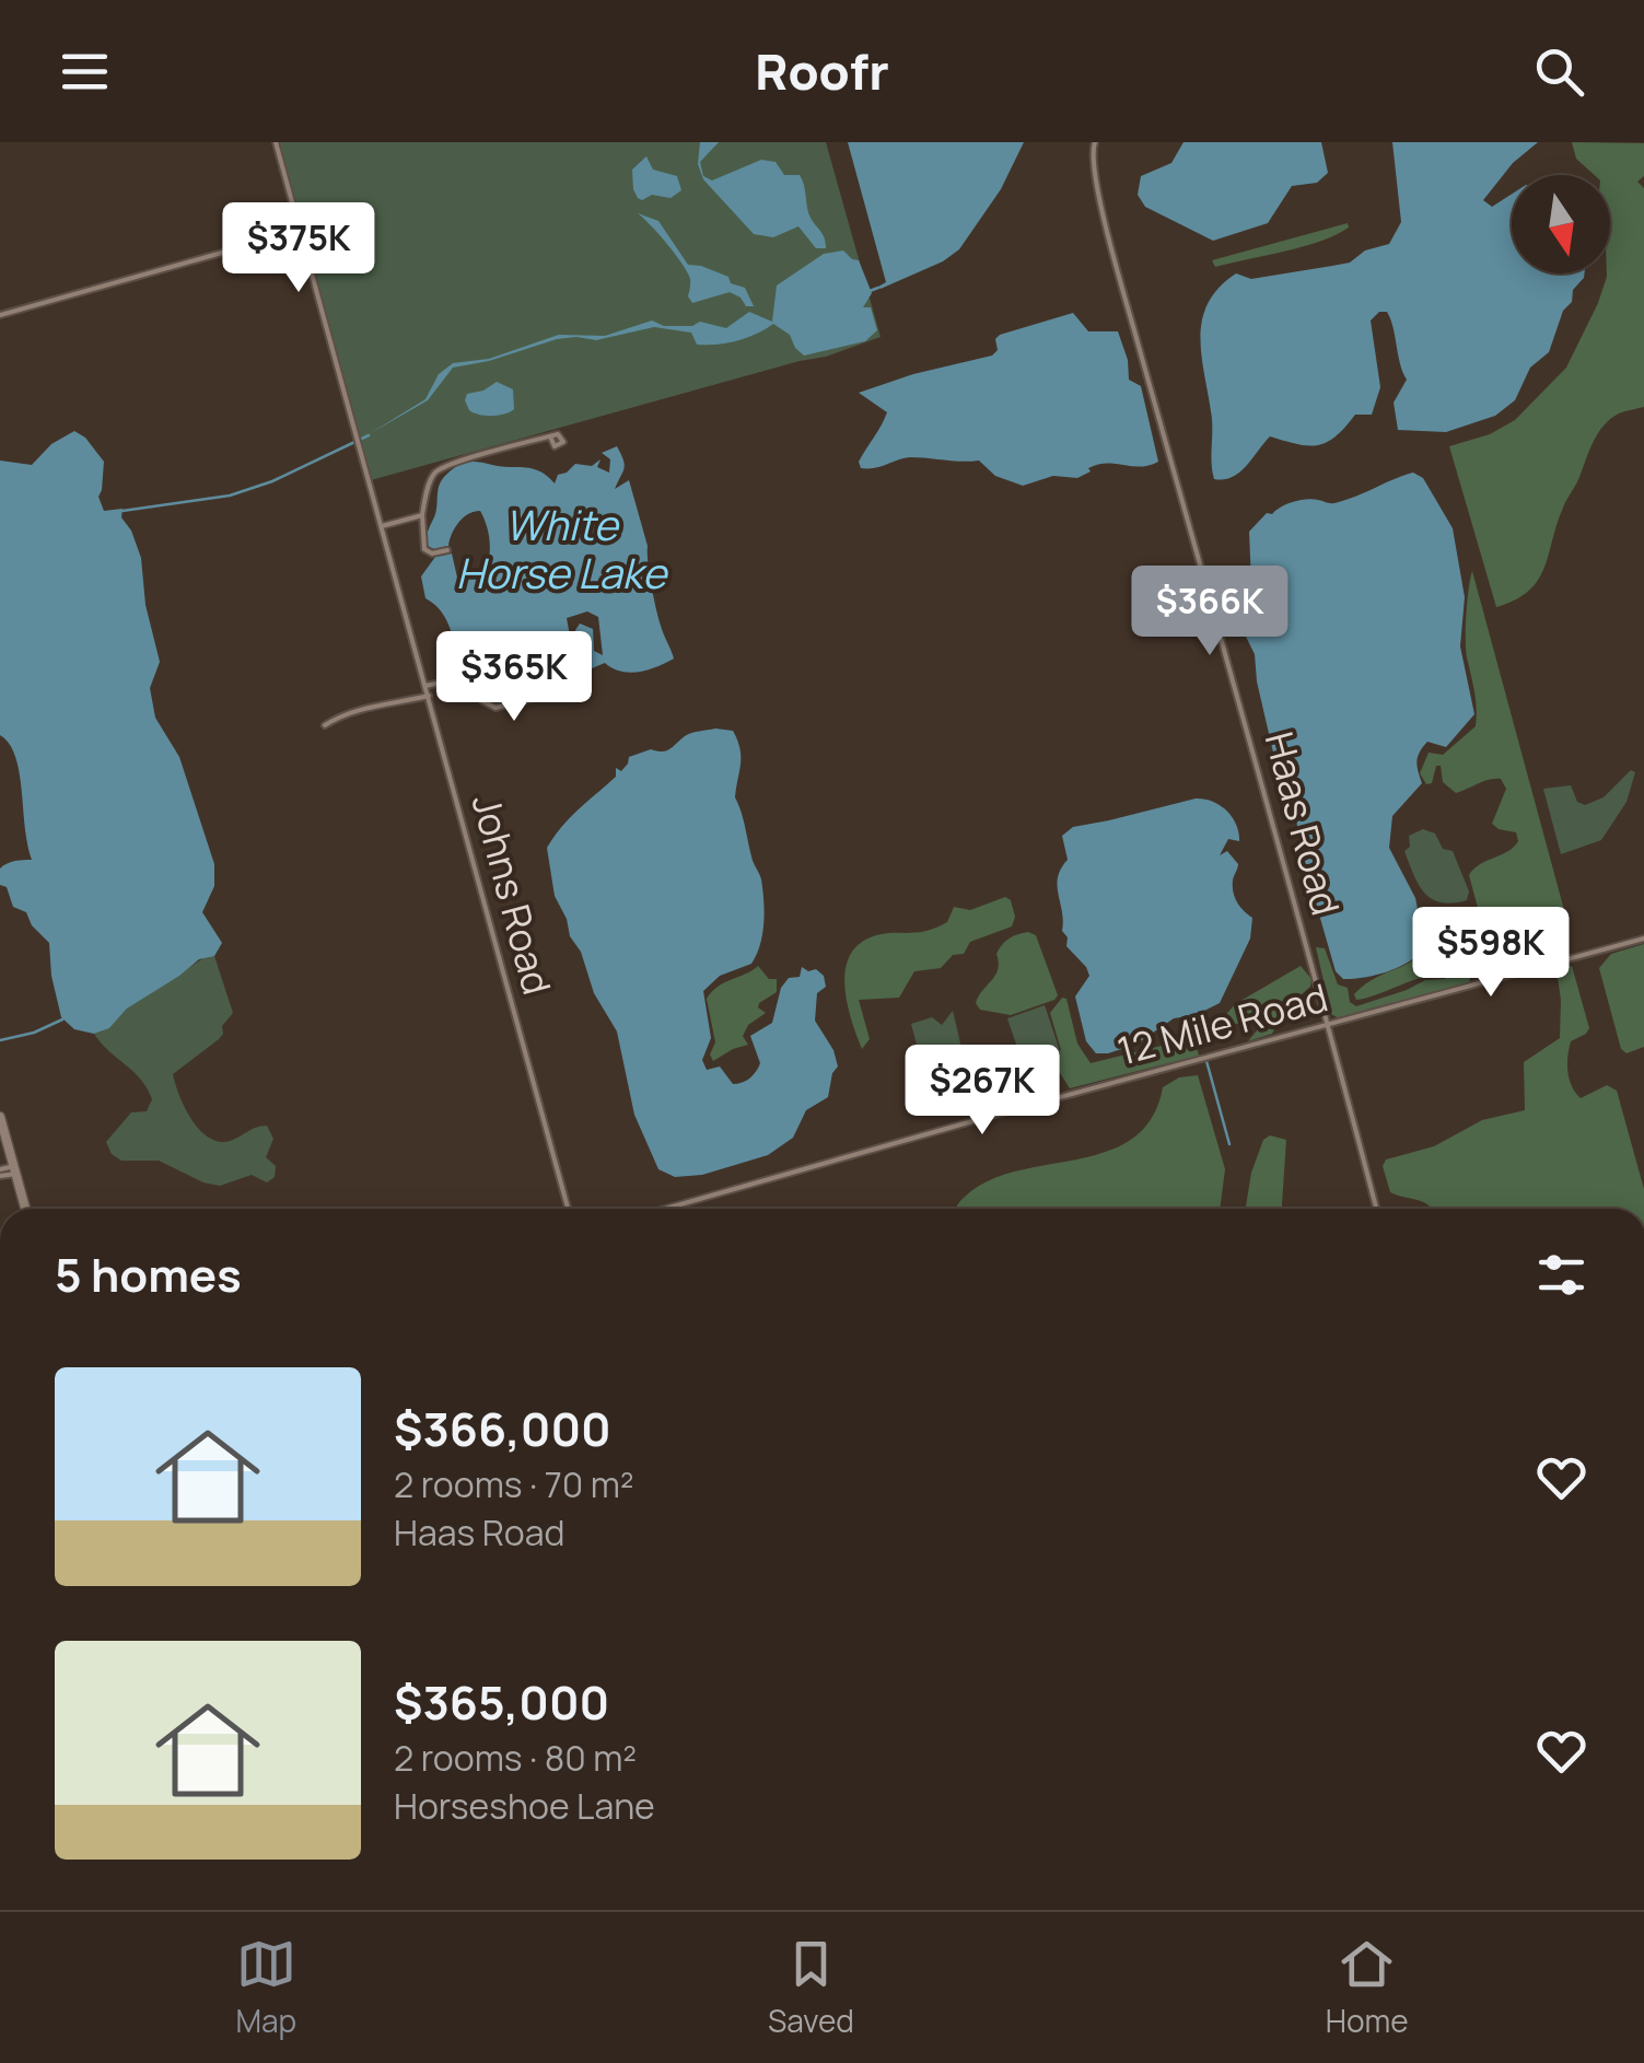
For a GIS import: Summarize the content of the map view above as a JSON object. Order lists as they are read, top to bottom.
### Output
{
  "streets": {
    "street": ["Haas Road", "Johns Road", "12 Mile Road"]
  },
  "crossings": [
    ["Haas Road", "12 Mile Road"]
  ],
  "water": ["White Horse Lake"],
  "north": "bottom",
  "page": {
    "header": "Roofr",
    "price": [
      "$375K",
      "$366K",
      "$365K",
      "$598K",
      "$267K"
    ],
    "heading": "5 homes",
    "list": [
      {
        "name": "$366,000",
        "note": "2 rooms · 70 m² · Haas Road"
      },
      {
        "name": "$365,000",
        "note": "2 rooms · 80 m² · Horseshoe Lane"
      }
    ],
    "tabs": ["Map", "Saved", "Home"]
  }
}
